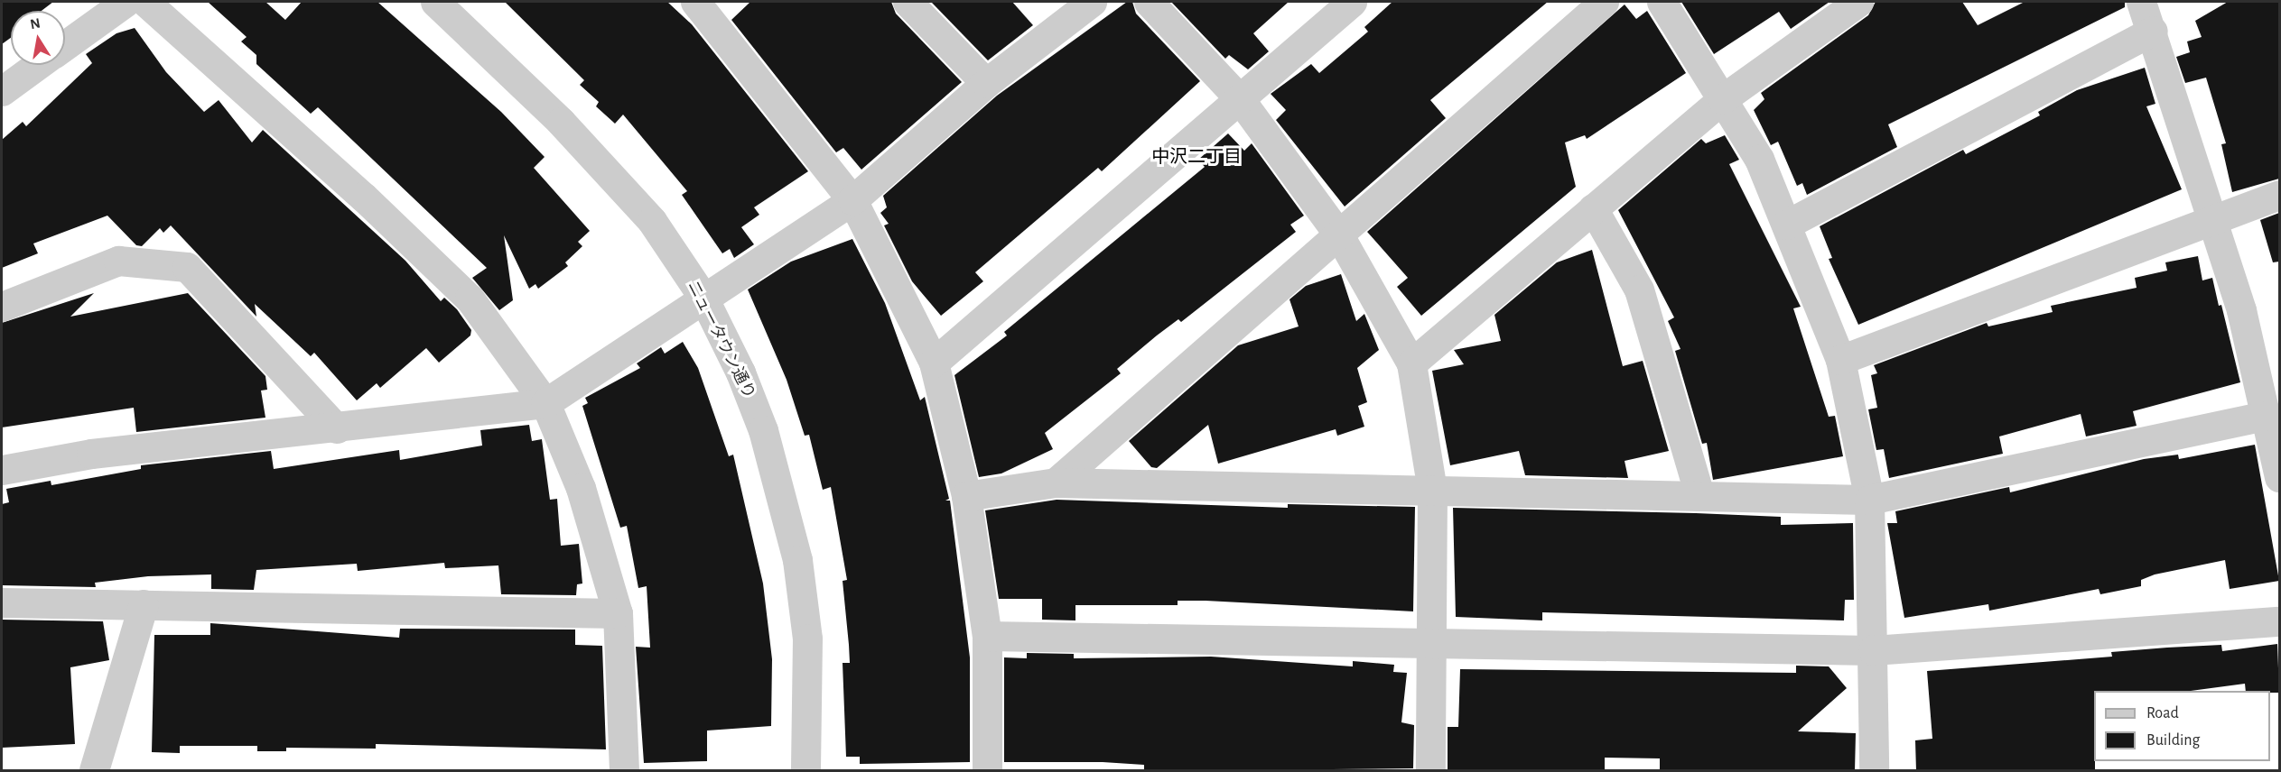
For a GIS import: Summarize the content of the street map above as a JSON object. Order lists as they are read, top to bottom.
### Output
{
  "streets": {
    "street": ["ニュータウン通り"]
  },
  "districts": ["中沢二丁目"],
  "legend": ["Road", "Building"],
  "north": "top"
}
